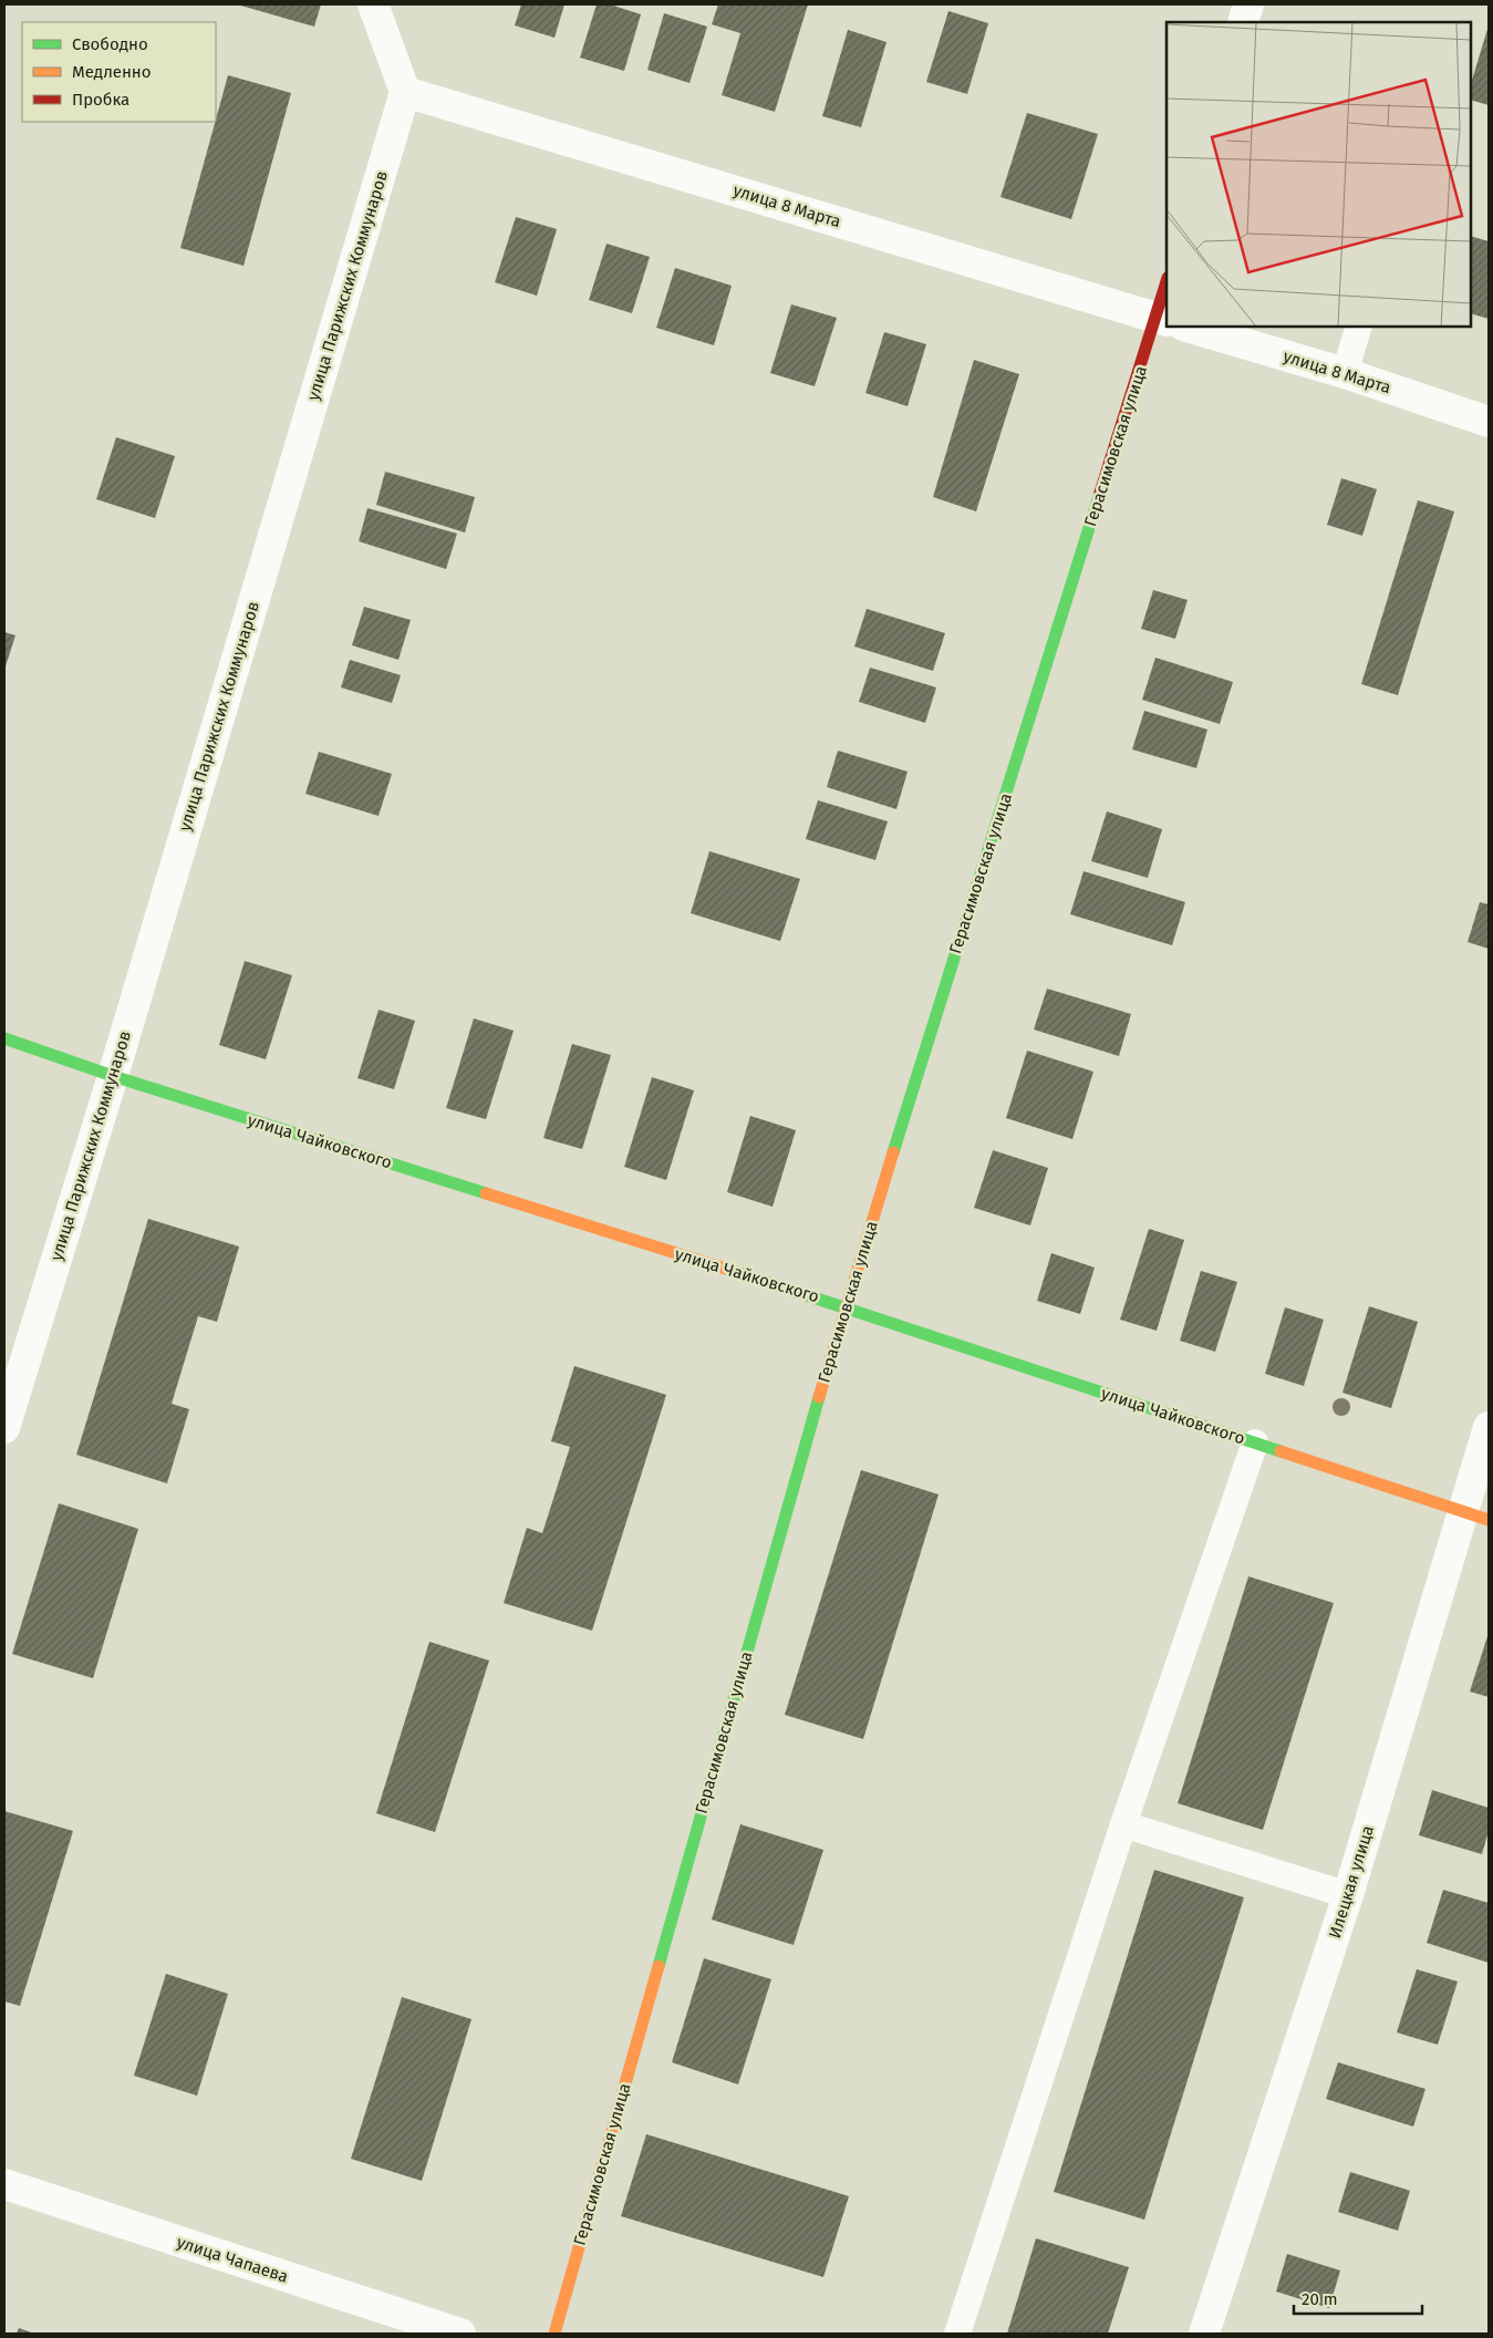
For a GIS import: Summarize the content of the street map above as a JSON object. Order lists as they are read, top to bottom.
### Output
{
  "streets": {
    "street": [
      "улица 8 Марта",
      "улица Парижских Коммунаров",
      "Герасимовская улица",
      "улица Чайковского",
      "Илецкая улица",
      "улица Чапаева"
    ]
  },
  "crossings": [
    ["улица 8 Марта", "улица Парижских Коммунаров"],
    ["улица Парижских Коммунаров", "улица Чайковского"],
    ["Герасимовская улица", "улица Чайковского"],
    ["улица Чайковского", "Илецкая улица"]
  ],
  "legend": ["Свободно", "Медленно", "Пробка"],
  "scale_bar": "20 m"
}
